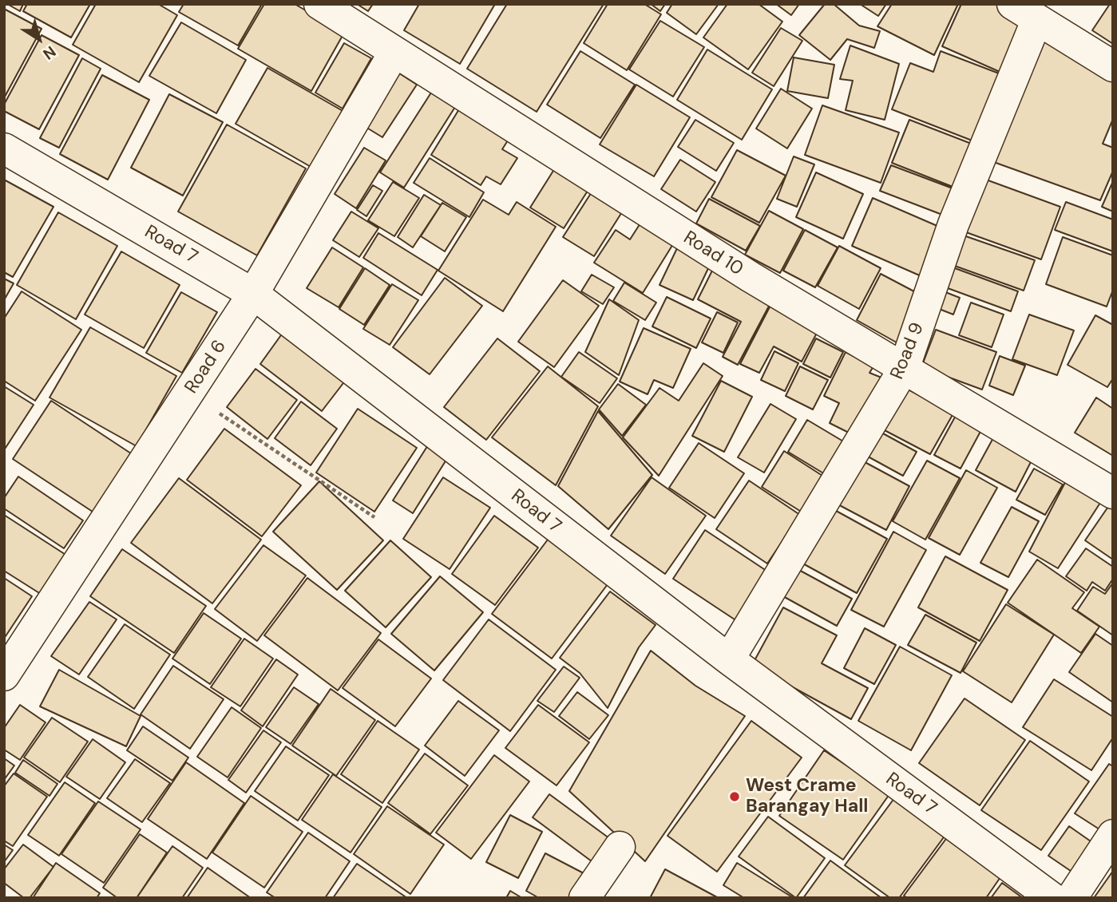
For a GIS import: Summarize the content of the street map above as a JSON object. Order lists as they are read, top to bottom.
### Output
{
  "streets": {
    "street": [
      "Road 7",
      "Road 10",
      "Road 9",
      "Road 6"
    ]
  },
  "crossings": [
    ["Road 7", "Road 9"],
    ["Road 7", "Road 6"],
    ["Road 10", "Road 9"],
    ["Road 10", "Road 6"]
  ],
  "places": ["West Crame Barangay Hall"],
  "north": "bottom right"
}
